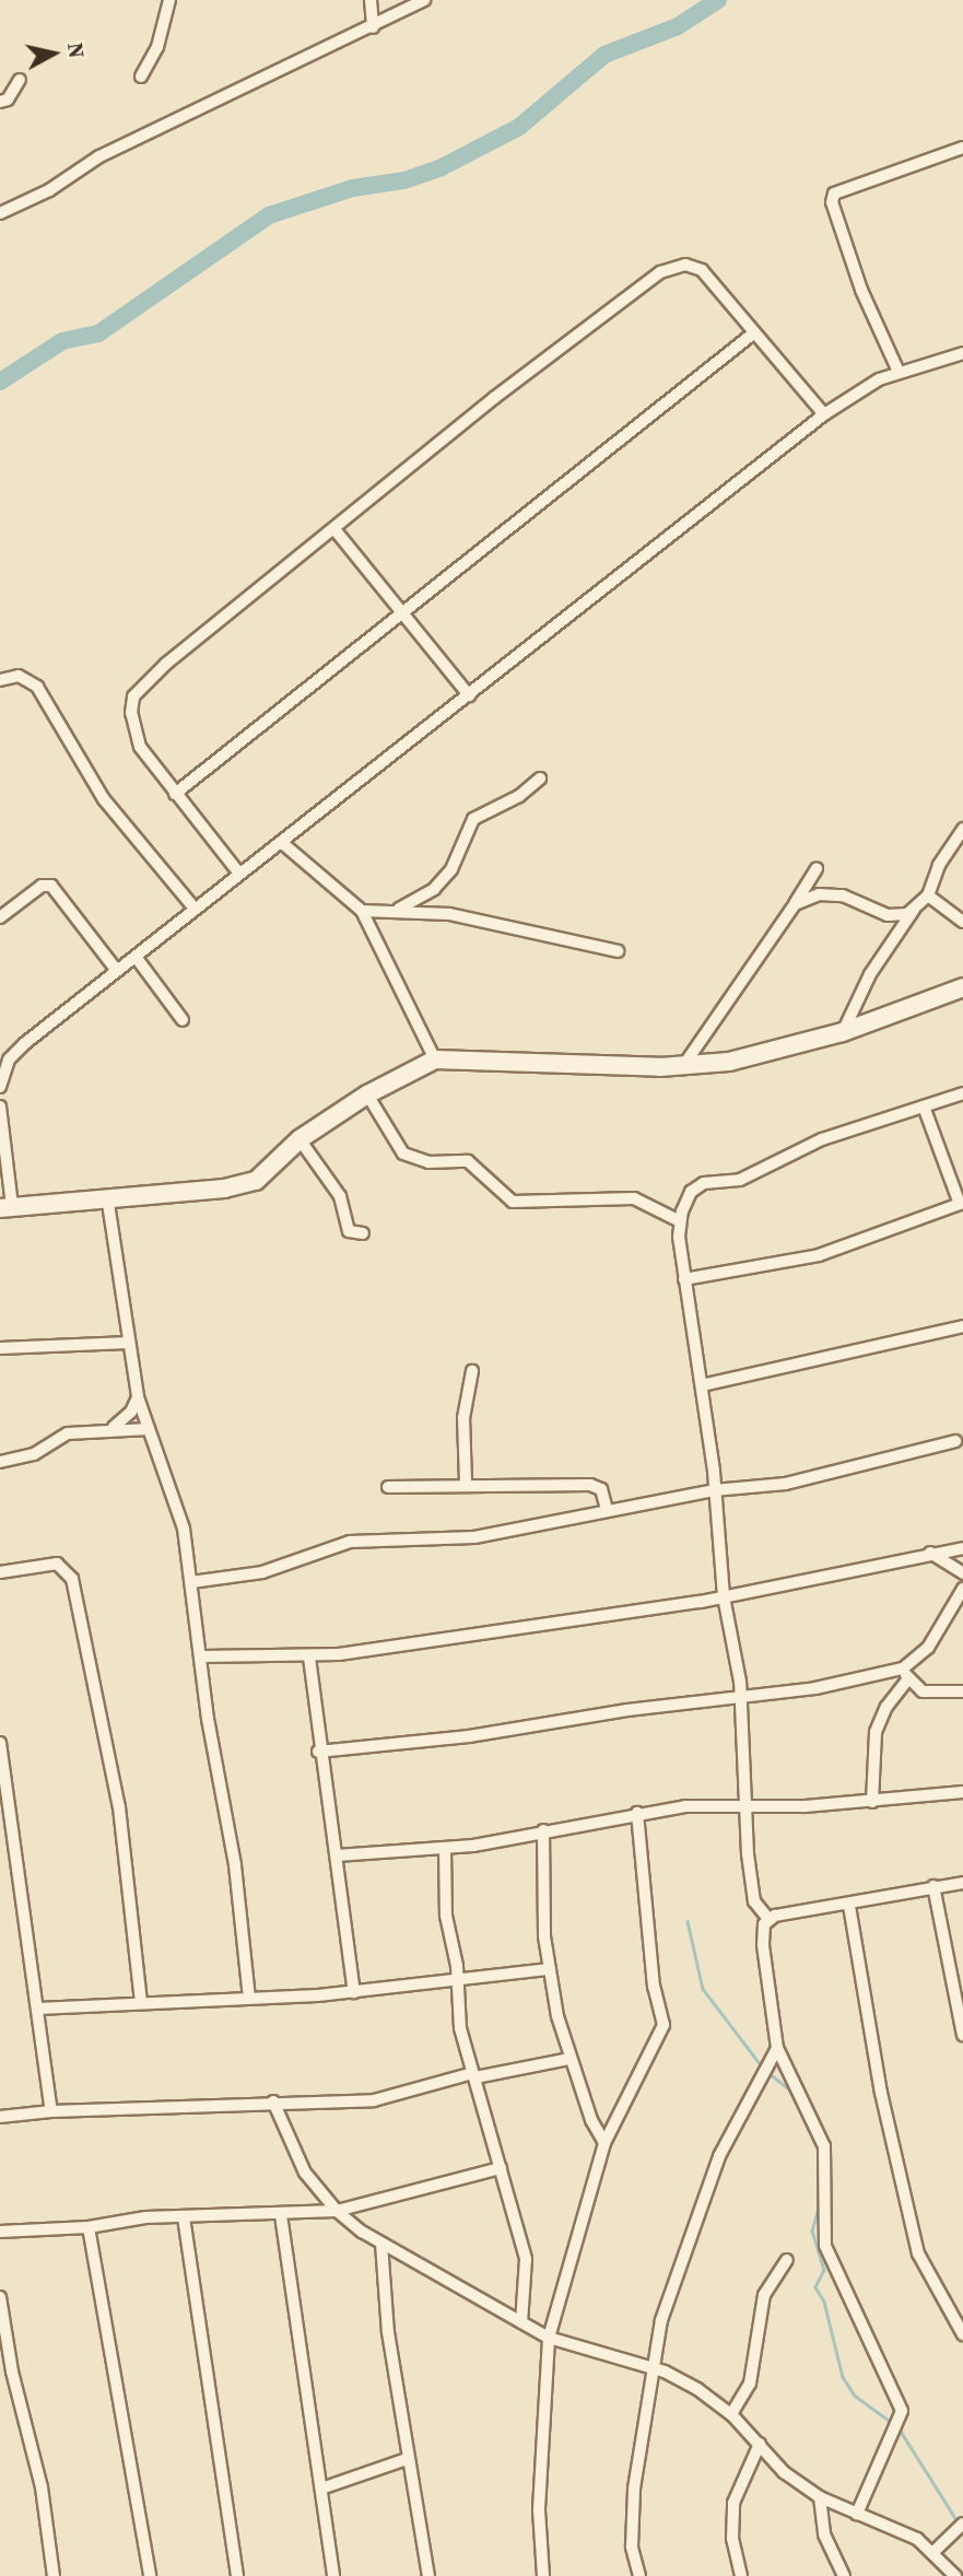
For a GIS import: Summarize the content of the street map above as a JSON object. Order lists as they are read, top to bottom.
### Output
{
  "north": "right"
}
